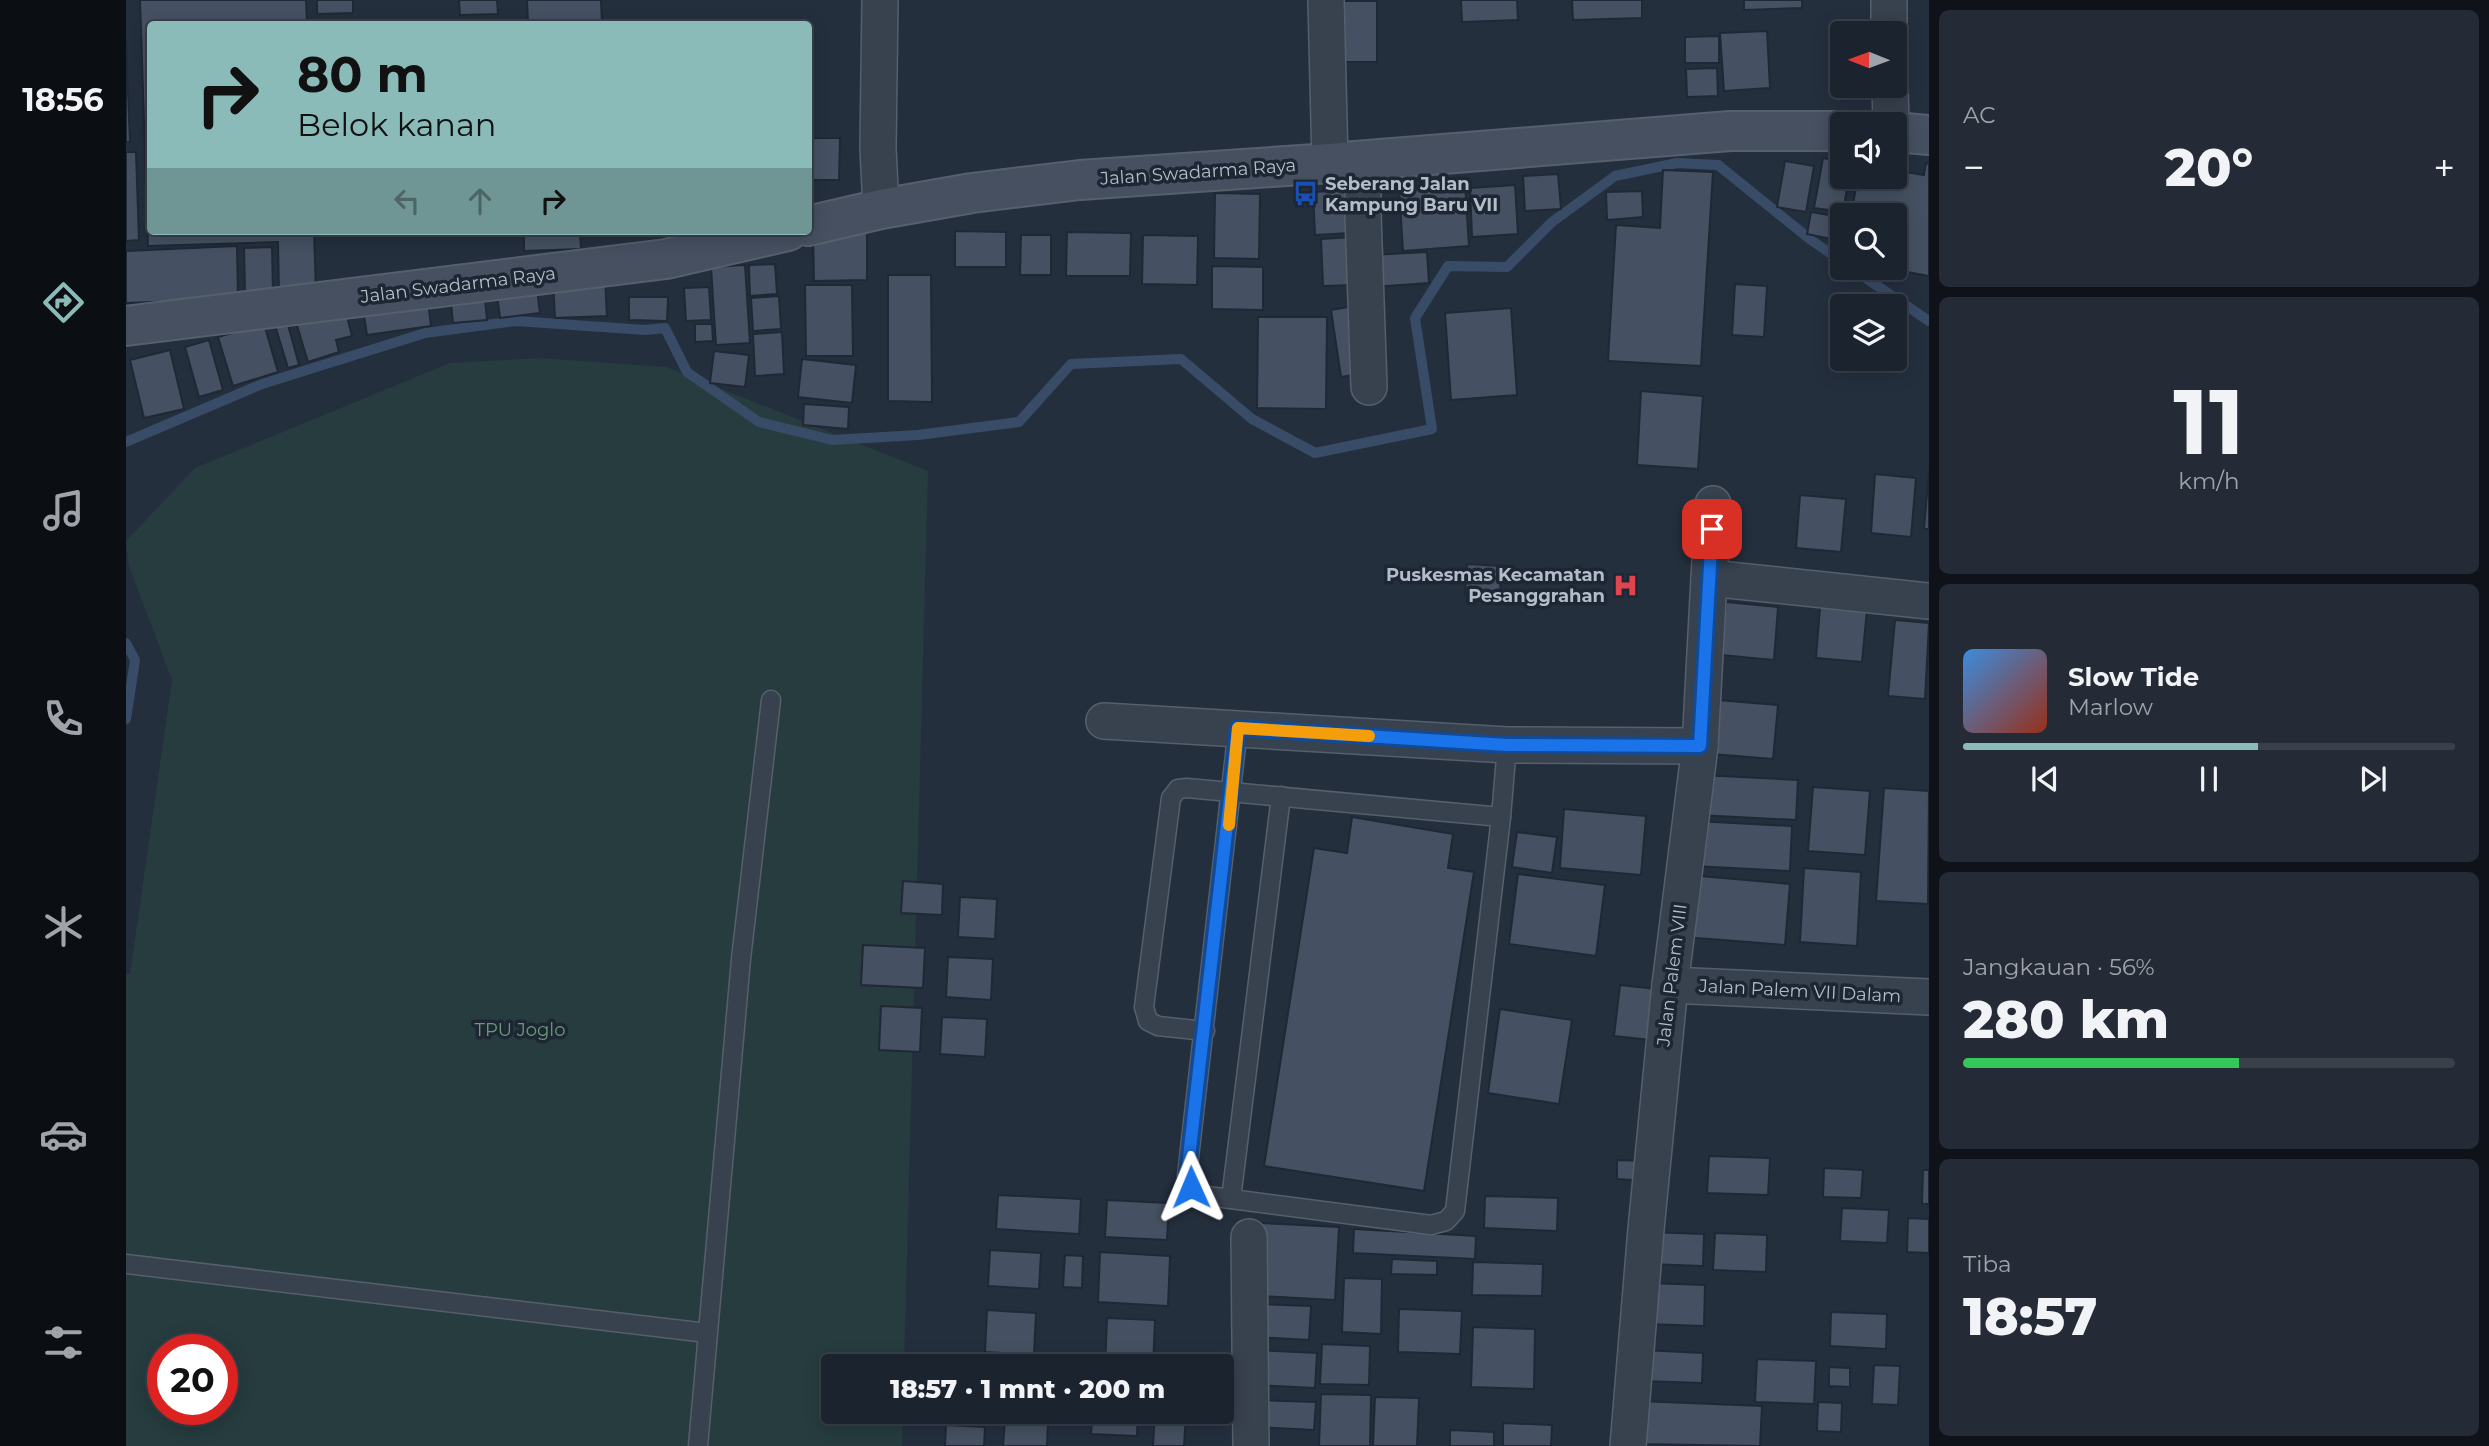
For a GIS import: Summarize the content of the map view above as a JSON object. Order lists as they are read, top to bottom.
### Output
{
  "streets": {
    "main road": ["Jalan Swadarma Raya"],
    "street": ["Jalan Palem VIII", "Jalan Palem VII Dalam"]
  },
  "crossings": [
    ["Jalan Palem VIII", "Jalan Palem VII Dalam"]
  ],
  "parks": ["TPU Joglo"],
  "places": {
    "bus stop": ["Seberang Jalan Kampung Baru VII"],
    "hospital": ["Puskesmas Kecamatan Pesanggrahan"]
  },
  "north": "left",
  "page": {
    "tabs": "18:56",
    "tile": [
      "AC",
      ["11", "km/h"],
      ["Jangkauan · 56%", "280 km"],
      ["Tiba", "18:57"]
    ],
    "turn": ["80 m", "Belok kanan"],
    "heat": ["−", "20°", "+"],
    "song": ["Slow Tide", "Marlow"],
    "limit": "20",
    "trip": "18:57 · 1 mnt · 200 m"
  }
}
